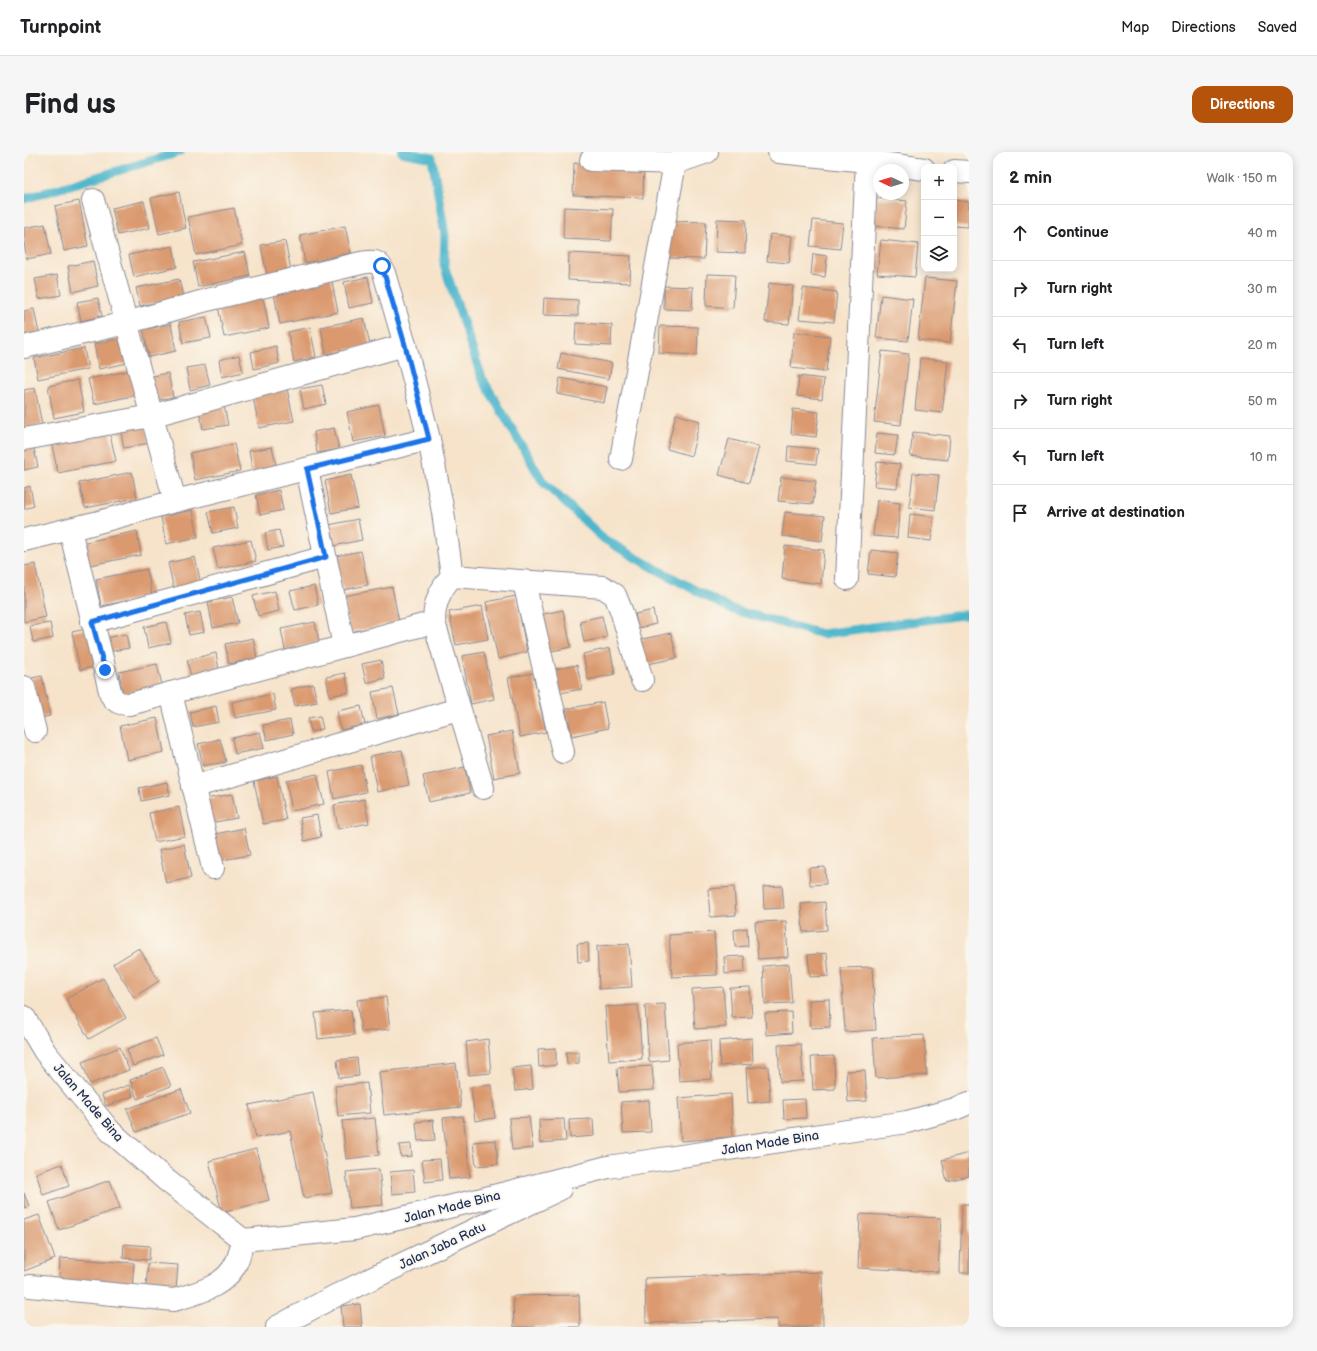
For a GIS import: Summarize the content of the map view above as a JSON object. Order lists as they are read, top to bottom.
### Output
{
  "streets": {
    "street": ["Jalan Made Bina", "Jalan Jaba Ratu"]
  },
  "crossings": [
    ["Jalan Made Bina", "Jalan Jaba Ratu"]
  ],
  "north": "left",
  "page": {
    "header": "Turnpoint",
    "nav": ["Map", "Directions", "Saved"],
    "buttons": "Directions",
    "title": "Find us",
    "heading": ["2 min", "Walk · 150 m"],
    "map_buttons": ["+", "−"],
    "list": [
      ["Continue", "40 m"],
      ["Turn right", "30 m"],
      ["Turn left", "20 m"],
      ["Turn right", "50 m"],
      ["Turn left", "10 m"],
      "Arrive at destination"
    ]
  }
}
